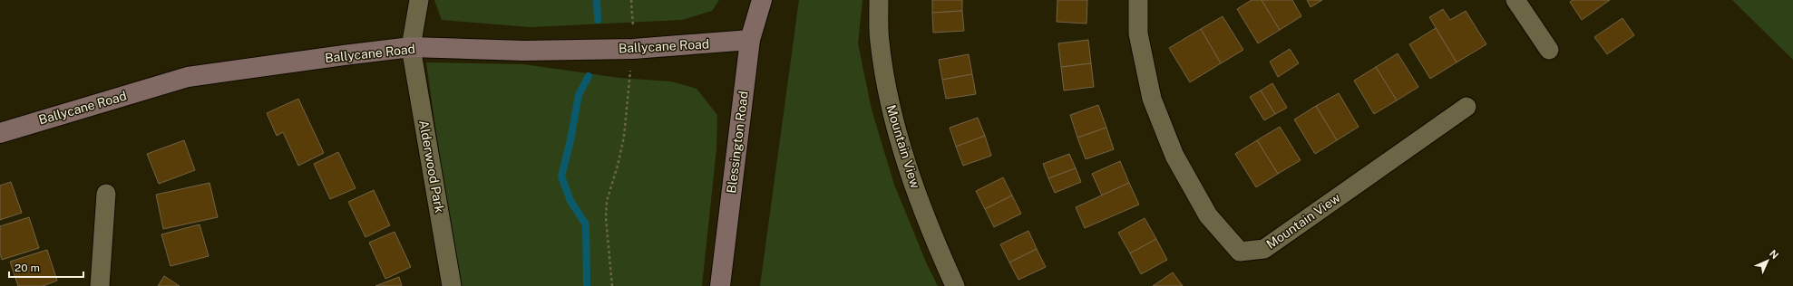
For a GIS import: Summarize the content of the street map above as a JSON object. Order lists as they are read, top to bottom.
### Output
{
  "streets": {
    "main road": ["Ballycane Road", "Blessington Road"],
    "street": ["Mountain View", "Alderwood Park"]
  },
  "crossings": [
    ["Ballycane Road", "Blessington Road"],
    ["Ballycane Road", "Alderwood Park"]
  ],
  "scale_bar": "20 m",
  "north": "top right"
}
